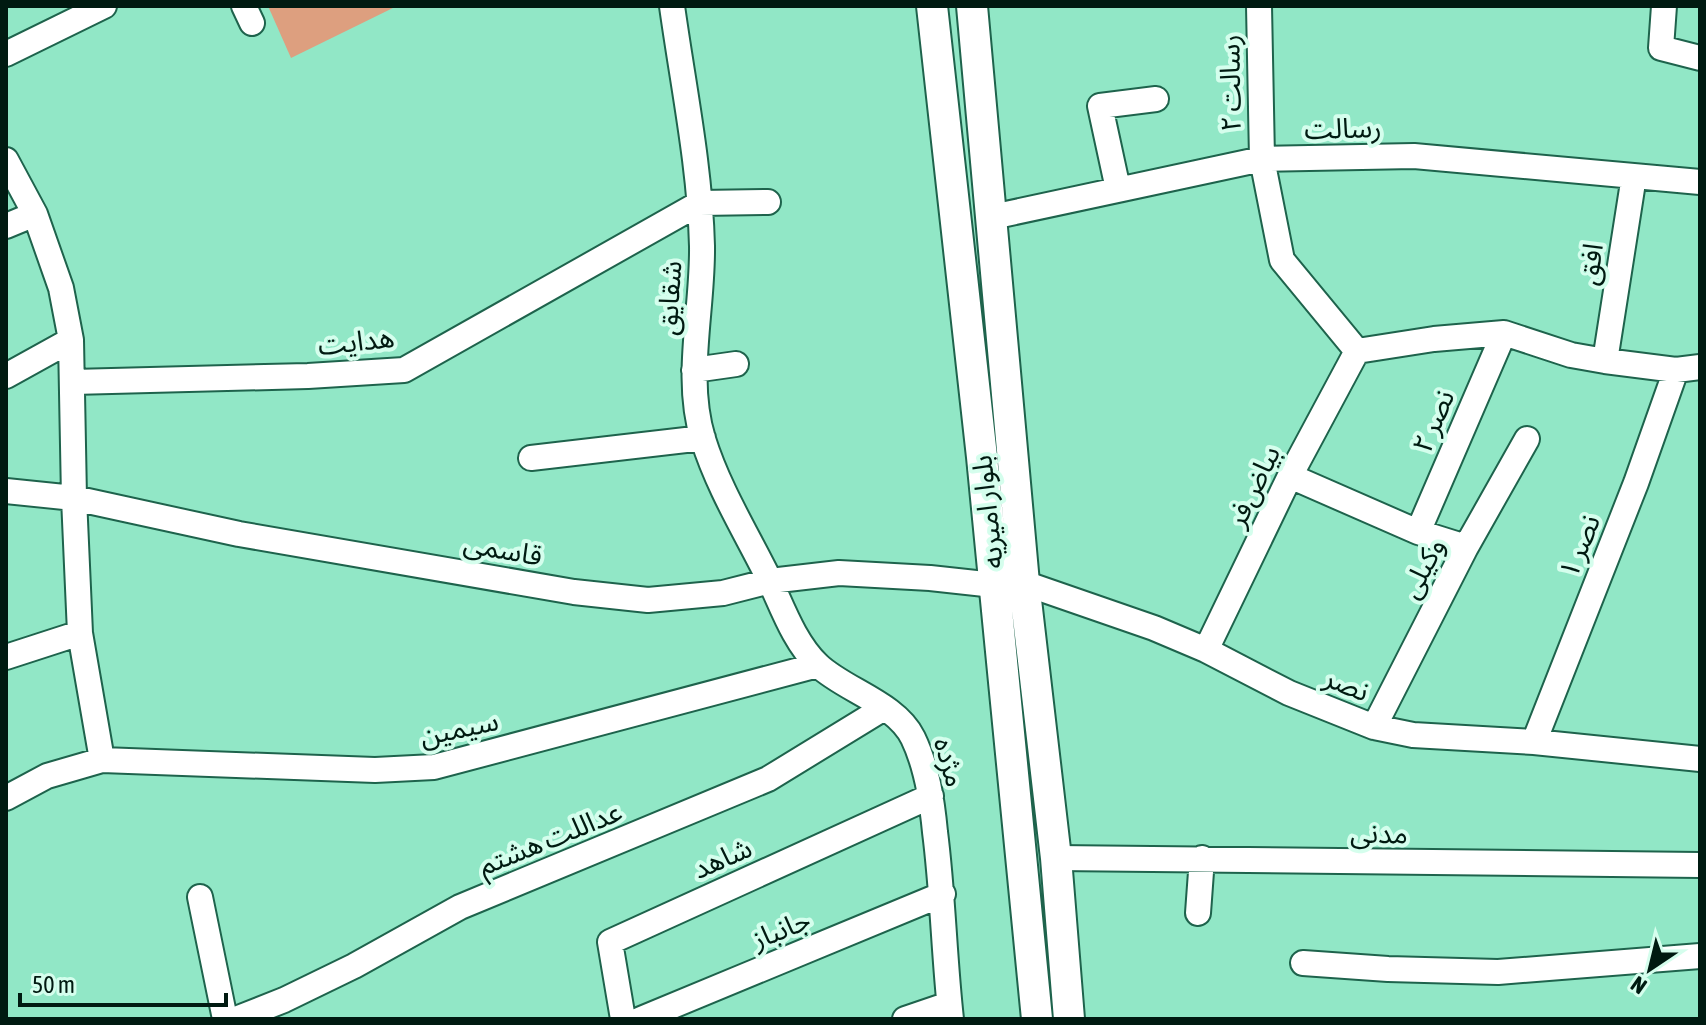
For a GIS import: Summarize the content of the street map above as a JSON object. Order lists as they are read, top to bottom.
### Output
{
  "streets": {
    "street": [
      "رسالت ۲",
      "رسالت",
      "افق",
      "شقایق",
      "هدایت",
      "نصر ۲",
      "بیاض‌فر",
      "بلوار امیریه",
      "نصر ۱",
      "قاسمی",
      "وکیلی",
      "نصر",
      "سیمین",
      "مژده",
      "مدنی",
      "عداللت هشتم",
      "شاهد",
      "جانباز"
    ]
  },
  "crossings": [
    ["رسالت ۲", "رسالت"],
    ["رسالت ۲", "بیاض‌فر"],
    ["رسالت", "افق"],
    ["رسالت", "بلوار امیریه"],
    ["شقایق", "هدایت"],
    ["شقایق", "قاسمی"],
    ["شقایق", "مژده"],
    ["بیاض‌فر", "نصر"],
    ["بلوار امیریه", "قاسمی"],
    ["بلوار امیریه", "نصر"],
    ["بلوار امیریه", "مدنی"],
    ["نصر ۱", "نصر"],
    ["قاسمی", "نصر"],
    ["قاسمی", "مژده"],
    ["وکیلی", "نصر"],
    ["سیمین", "مژده"],
    ["مژده", "عداللت هشتم"],
    ["مژده", "شاهد"],
    ["مژده", "جانباز"]
  ],
  "scale_bar": "50 m",
  "north": "bottom left"
}
